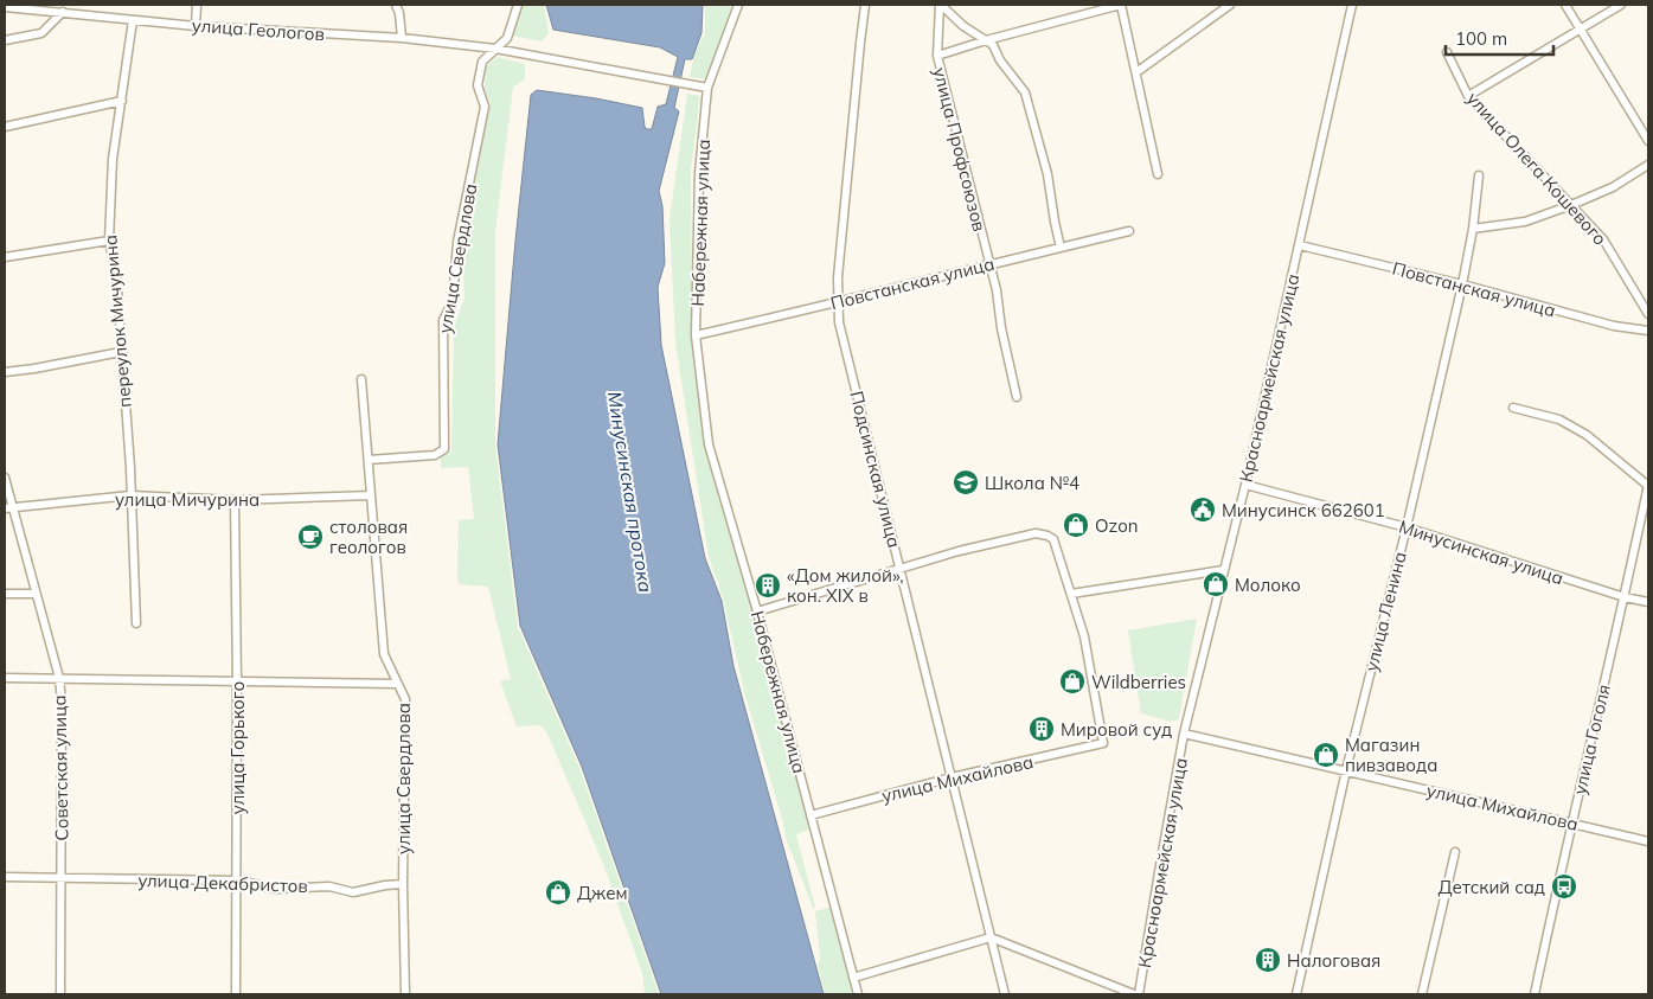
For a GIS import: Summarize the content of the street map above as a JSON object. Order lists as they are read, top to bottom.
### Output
{
  "streets": {
    "street": [
      "улица Геологов",
      "улица Профсоюзов",
      "улица Олега Кошевого",
      "Набережная улица",
      "улица Свердлова",
      "Повстанская улица",
      "переулок Мичурина",
      "Красноармейская улица",
      "Подсинская улица",
      "улица Мичурина",
      "Минусинская улица",
      "улица Ленина",
      "улица Гоголя",
      "улица Горького",
      "Советская улица",
      "улица Михайлова",
      "улица Декабристов"
    ]
  },
  "crossings": [
    ["улица Геологов", "Набережная улица"],
    ["улица Геологов", "улица Свердлова"],
    ["улица Геологов", "переулок Мичурина"],
    ["улица Профсоюзов", "Повстанская улица"],
    ["Набережная улица", "Повстанская улица"],
    ["Набережная улица", "улица Михайлова"],
    ["улица Свердлова", "улица Мичурина"],
    ["улица Свердлова", "улица Декабристов"],
    ["Повстанская улица", "Красноармейская улица"],
    ["Повстанская улица", "Подсинская улица"],
    ["Повстанская улица", "улица Ленина"],
    ["переулок Мичурина", "улица Мичурина"],
    ["Красноармейская улица", "Минусинская улица"],
    ["Красноармейская улица", "улица Михайлова"],
    ["Подсинская улица", "улица Михайлова"],
    ["улица Мичурина", "улица Горького"],
    ["улица Мичурина", "Советская улица"],
    ["Минусинская улица", "улица Ленина"],
    ["Минусинская улица", "улица Гоголя"],
    ["улица Ленина", "улица Михайлова"],
    ["улица Гоголя", "улица Михайлова"],
    ["улица Горького", "улица Декабристов"],
    ["Советская улица", "улица Декабристов"]
  ],
  "water": ["Минусинская протока"],
  "places": {
    "school or university": ["Школа №4"],
    "public building": ["Минусинск 662601"],
    "shop": [
      "Ozon",
      "Молоко",
      "Wildberries",
      "Магазин пивзавода",
      "Джем"
    ],
    "cafe": ["столовая геологов"],
    "building": ["«Дом жилой», кон. ХIХ в", "Мировой суд", "Налоговая"],
    "bus stop": ["Детский сад"]
  },
  "scale_bar": "100 m"
}
